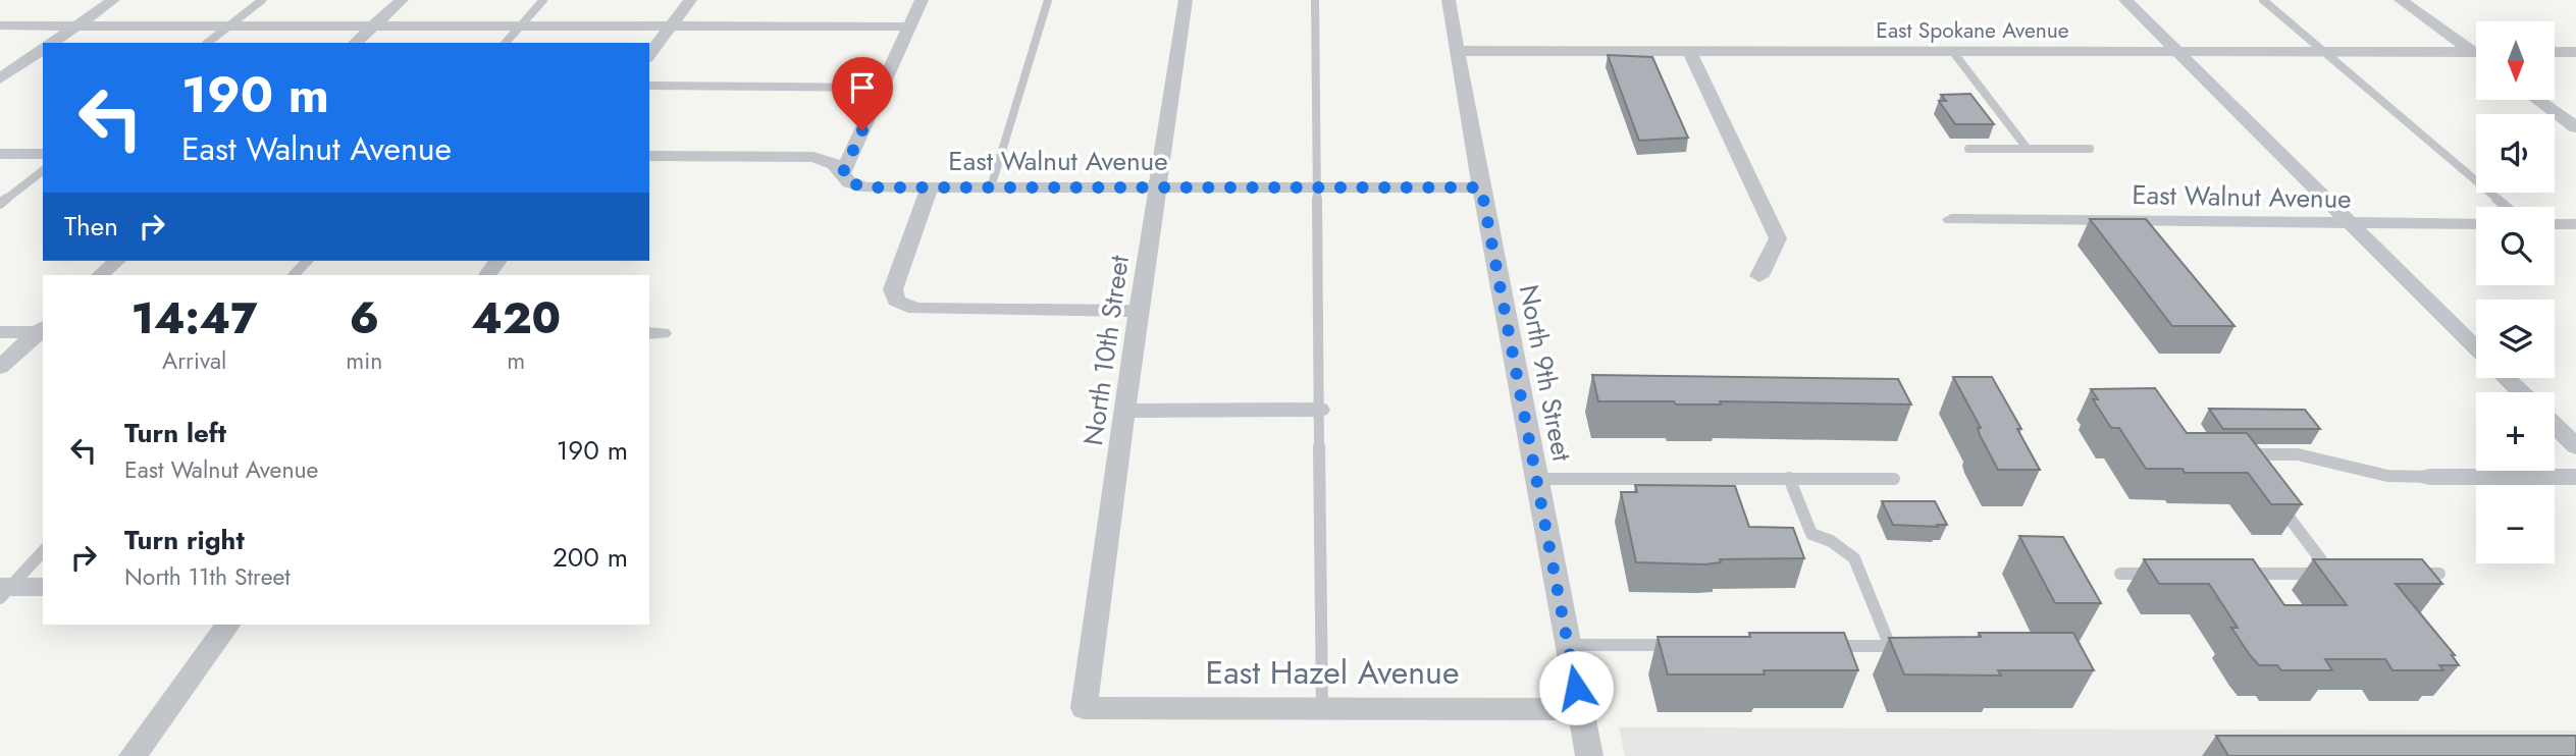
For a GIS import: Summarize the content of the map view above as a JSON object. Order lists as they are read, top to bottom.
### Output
{
  "streets": {
    "street": [
      "East Spokane Avenue",
      "East Walnut Avenue",
      "North 10th Street",
      "North 9th Street",
      "East Hazel Avenue"
    ]
  },
  "crossings": [
    ["East Spokane Avenue", "North 9th Street"],
    ["East Walnut Avenue", "North 10th Street"],
    ["East Walnut Avenue", "North 9th Street"],
    ["North 10th Street", "East Hazel Avenue"],
    ["North 9th Street", "East Hazel Avenue"]
  ],
  "north": "bottom",
  "page": {
    "map_buttons": ["+", "−"],
    "turn": ["190 m", "East Walnut Avenue"],
    "then": "Then",
    "eta": [
      "14:47",
      "Arrival",
      "6",
      "min",
      "420",
      "m"
    ],
    "list": [
      {
        "name": "Turn left",
        "note": "East Walnut Avenue",
        "value": "190 m"
      },
      {
        "name": "Turn right",
        "note": "North 11th Street",
        "value": "200 m"
      }
    ]
  }
}
